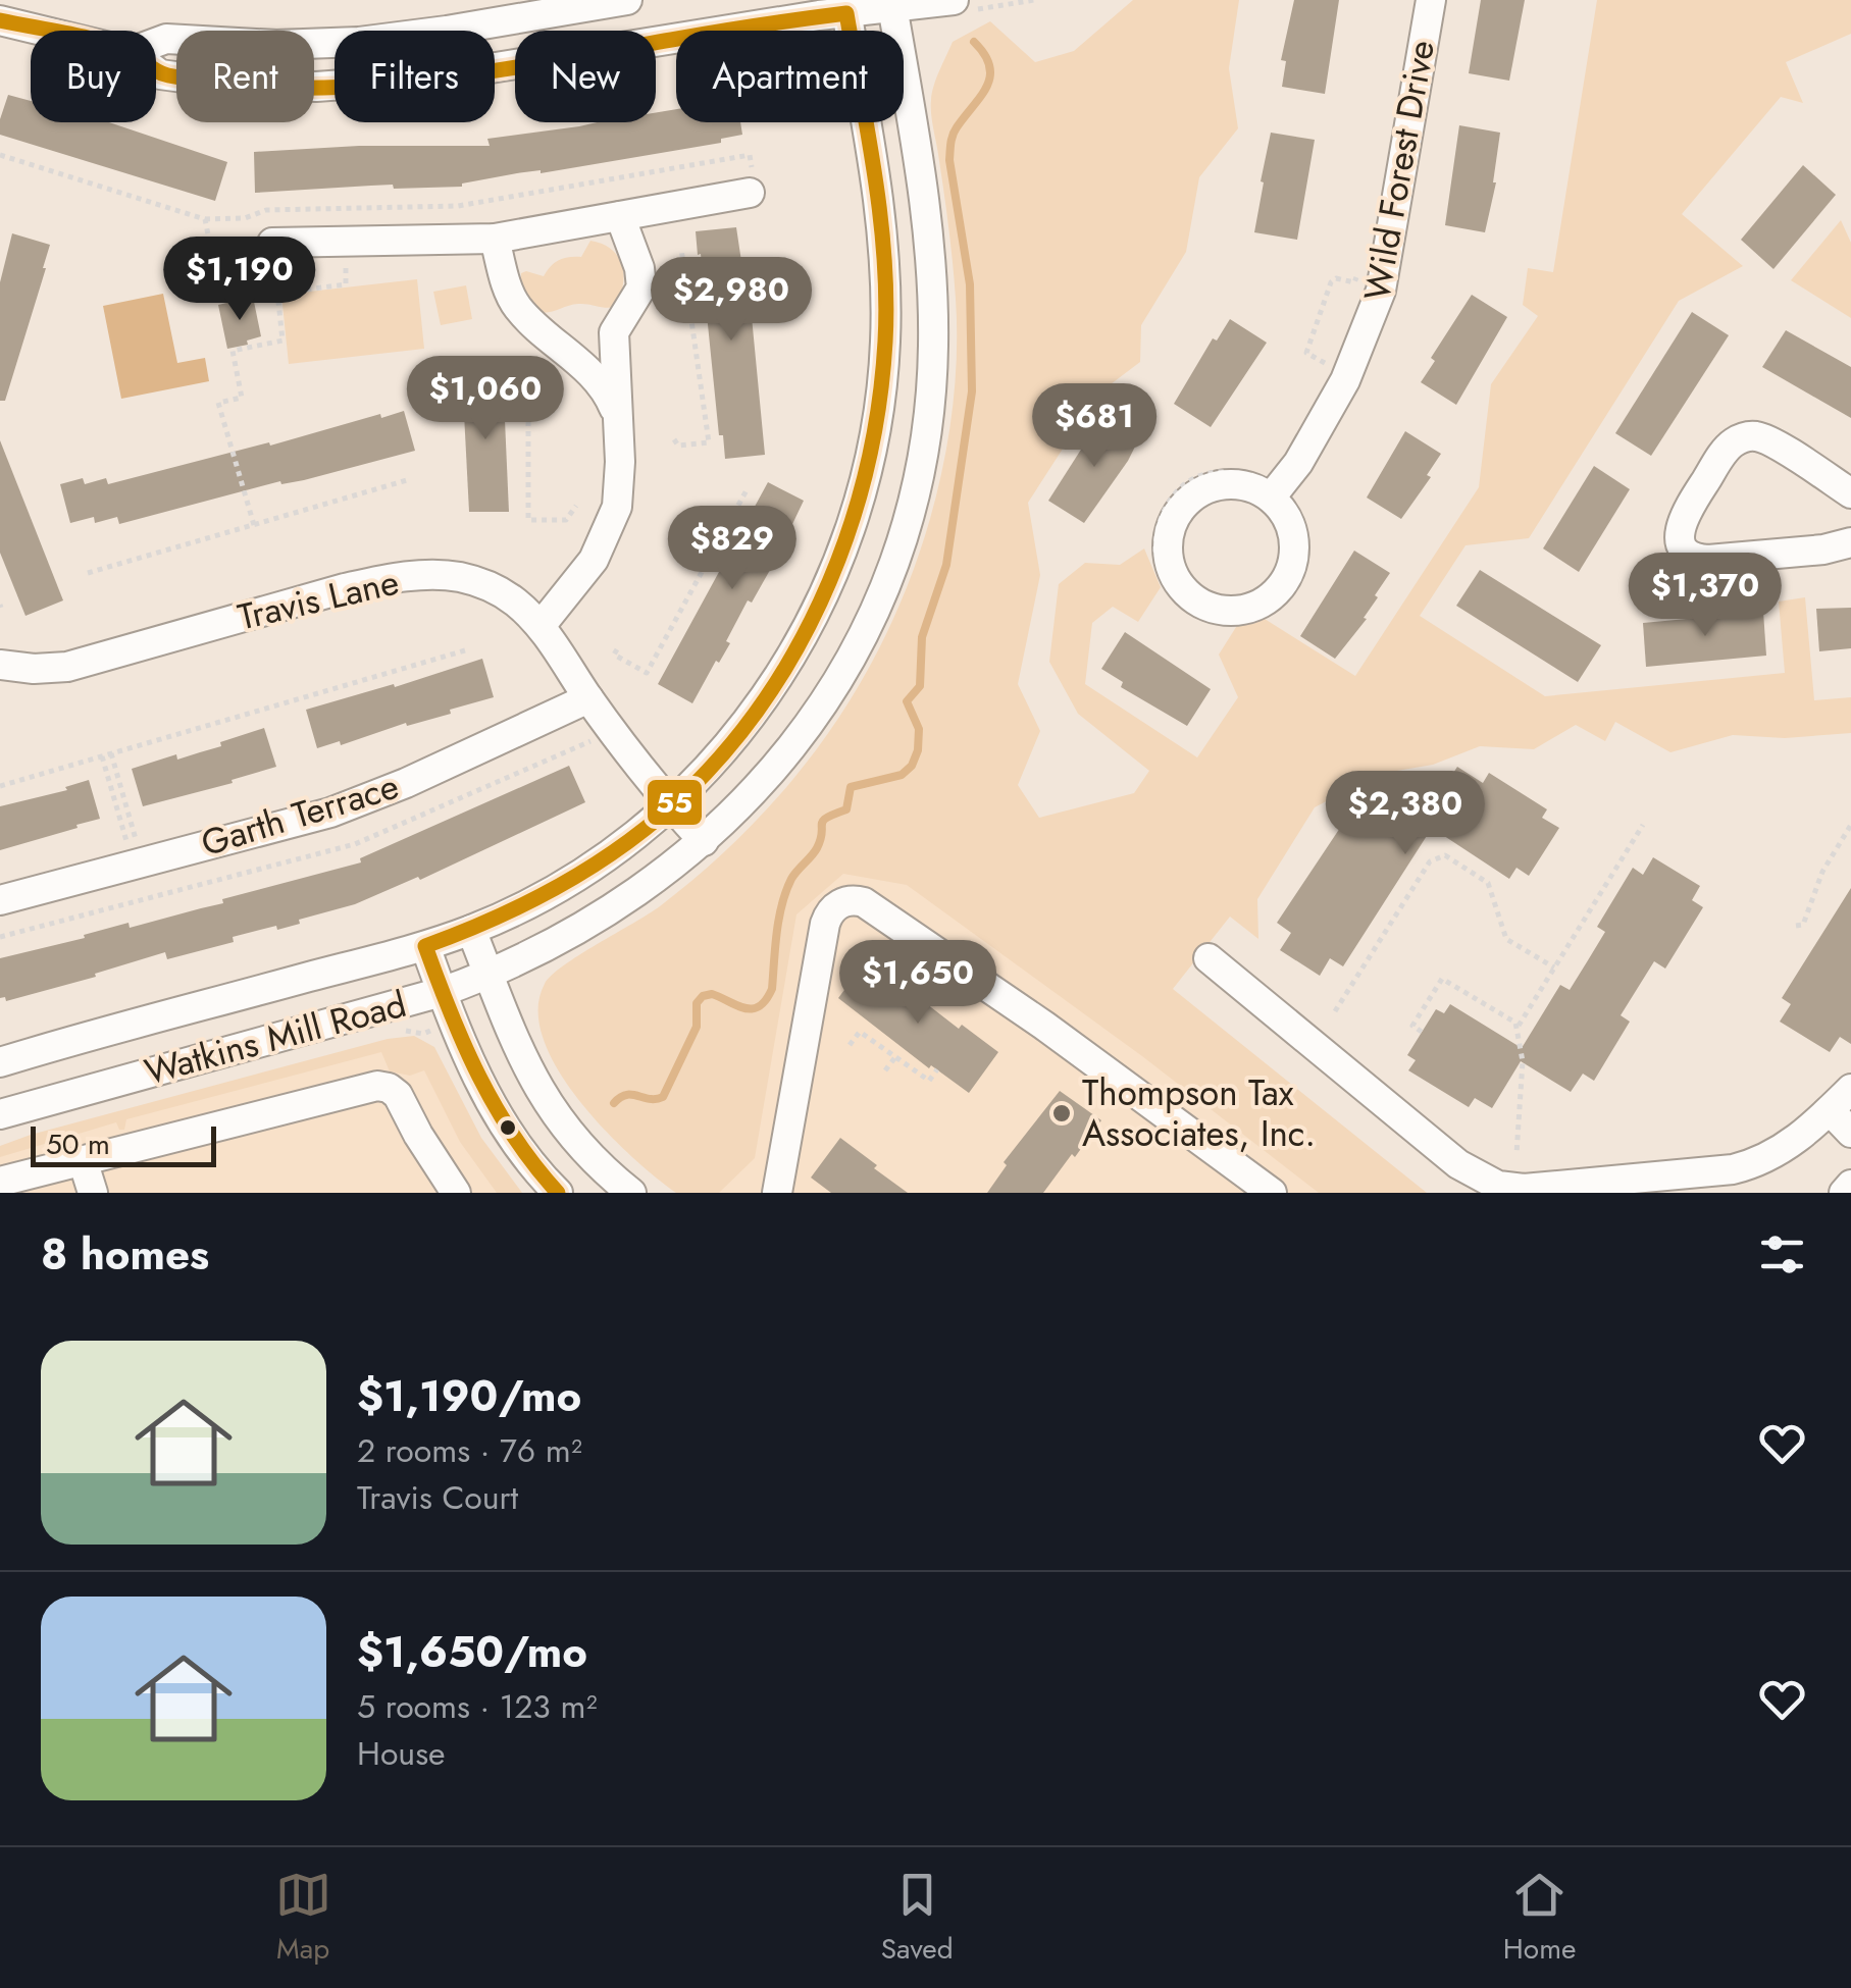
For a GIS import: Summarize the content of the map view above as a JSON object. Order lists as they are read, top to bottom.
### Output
{
  "streets": {
    "street": [
      "Wild Forest Drive",
      "Travis Lane",
      "Garth Terrace",
      "Watkins Mill Road"
    ]
  },
  "crossings": [
    ["Travis Lane", "Garth Terrace"],
    ["Travis Lane", "Watkins Mill Road"]
  ],
  "places": ["Thompson Tax Associates, Inc."],
  "lines": ["transit line 55"],
  "scale_bar": "50 m",
  "page": {
    "chip": [
      "Buy",
      "Rent",
      "Filters",
      "New",
      "Apartment"
    ],
    "price": [
      "$1,190",
      "$2,980",
      "$1,060",
      "$681",
      "$829",
      "$1,370",
      "$2,380",
      "$1,650"
    ],
    "scale": "50 m",
    "heading": "8 homes",
    "list": [
      {
        "name": "$1,190/mo",
        "note": "2 rooms · 76 m² · Travis Court"
      },
      {
        "name": "$1,650/mo",
        "note": "5 rooms · 123 m² · House"
      }
    ],
    "tabs": ["Map", "Saved", "Home"]
  }
}
